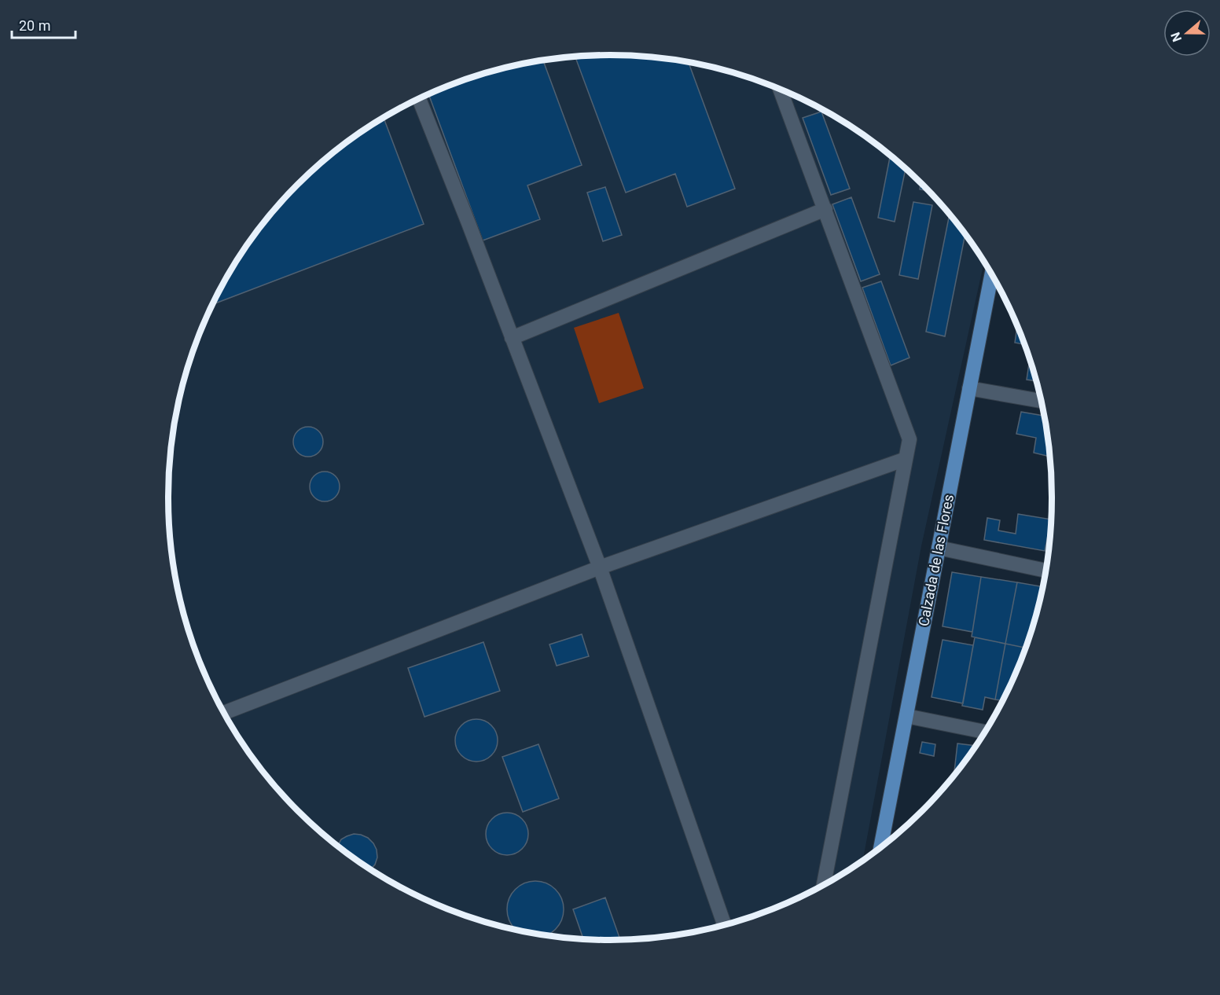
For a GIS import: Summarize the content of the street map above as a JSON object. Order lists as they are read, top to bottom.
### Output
{
  "streets": {
    "main road": ["Calzada de las Flores"]
  },
  "scale_bar": "20 m",
  "north": "left"
}
